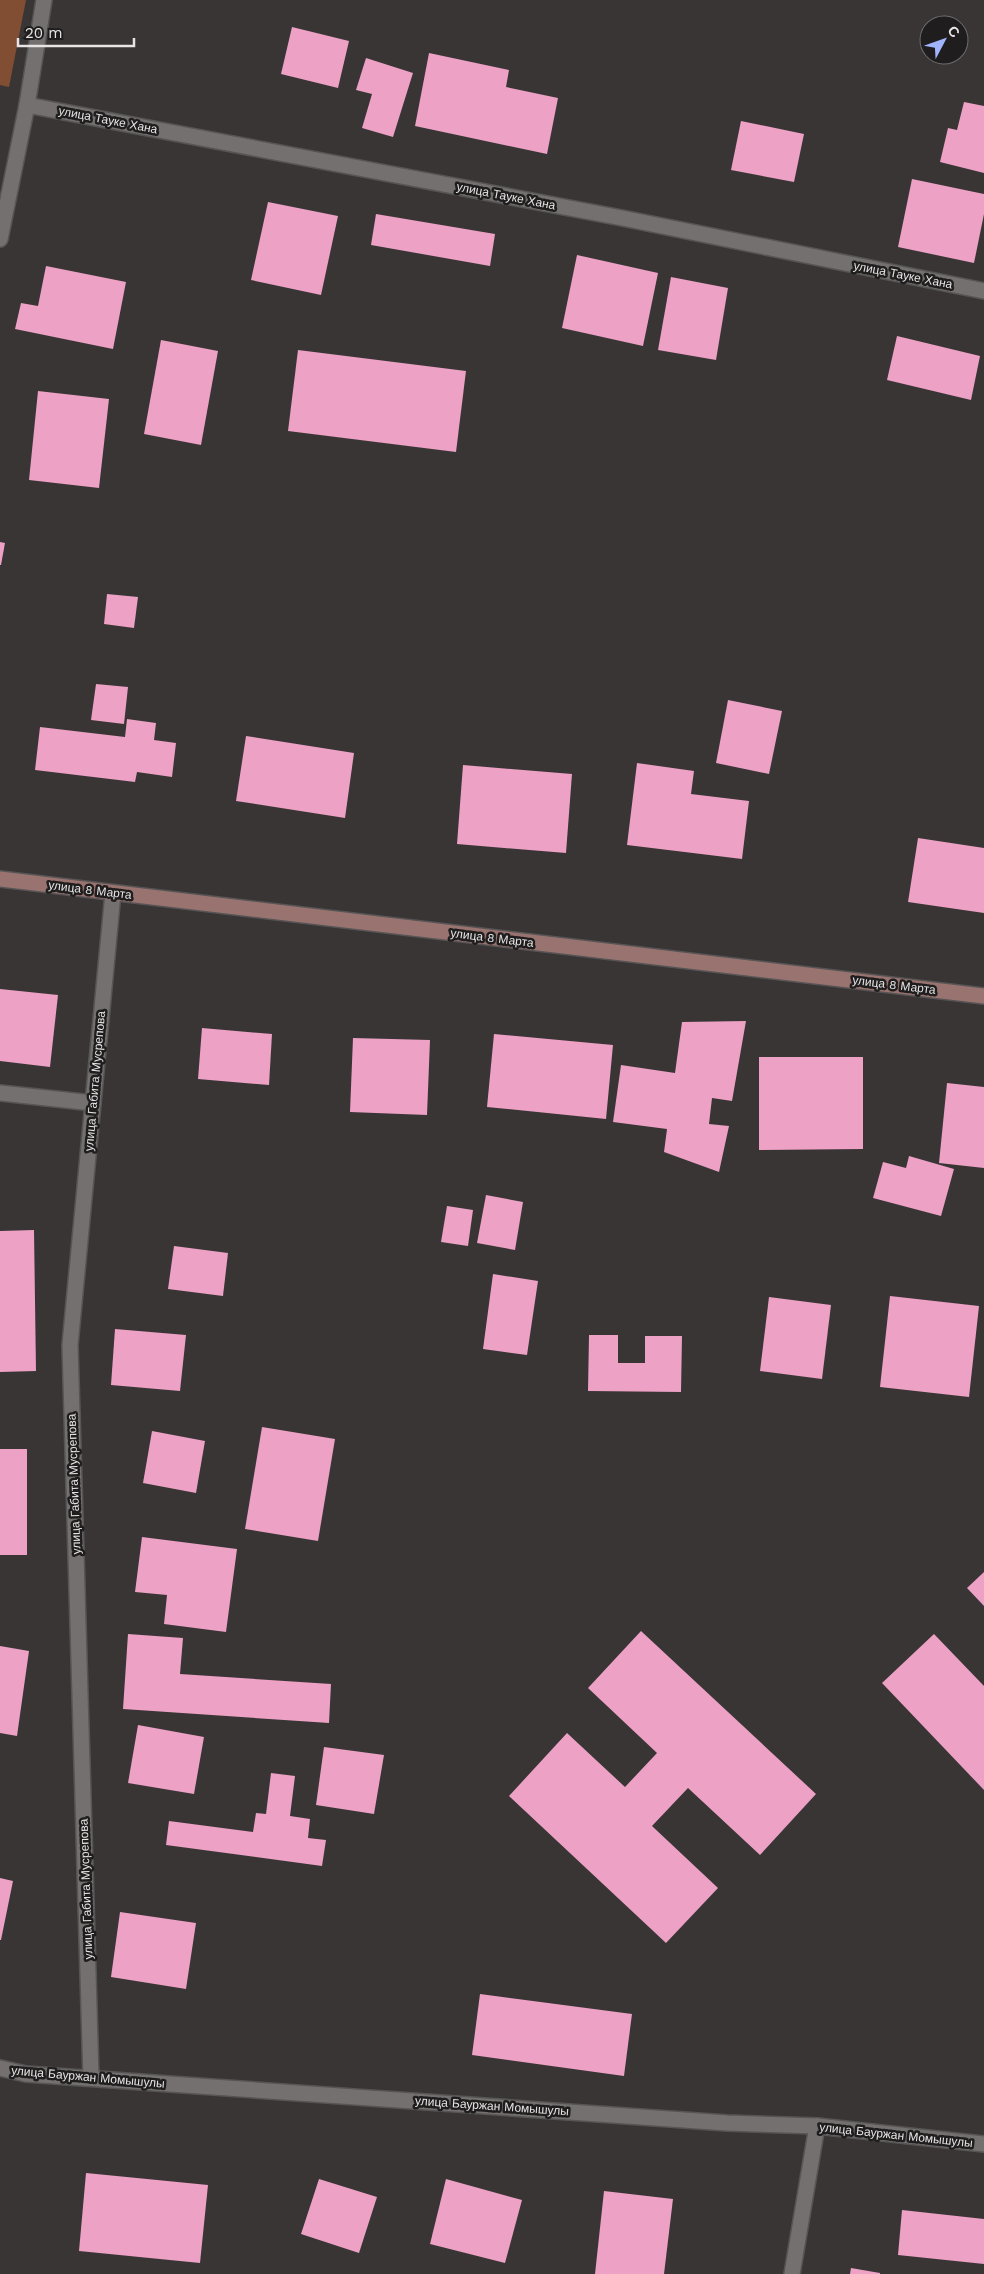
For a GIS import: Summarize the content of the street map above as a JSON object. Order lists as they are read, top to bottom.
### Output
{
  "streets": {
    "street": [
      "улица Тауке Хана",
      "улица 8 Марта",
      "улица Габита Мусрепова",
      "улица Бауржан Момышулы"
    ]
  },
  "crossings": [
    ["улица 8 Марта", "улица Габита Мусрепова"],
    ["улица Габита Мусрепова", "улица Бауржан Момышулы"]
  ],
  "scale_bar": "20 m",
  "north": "top right"
}
